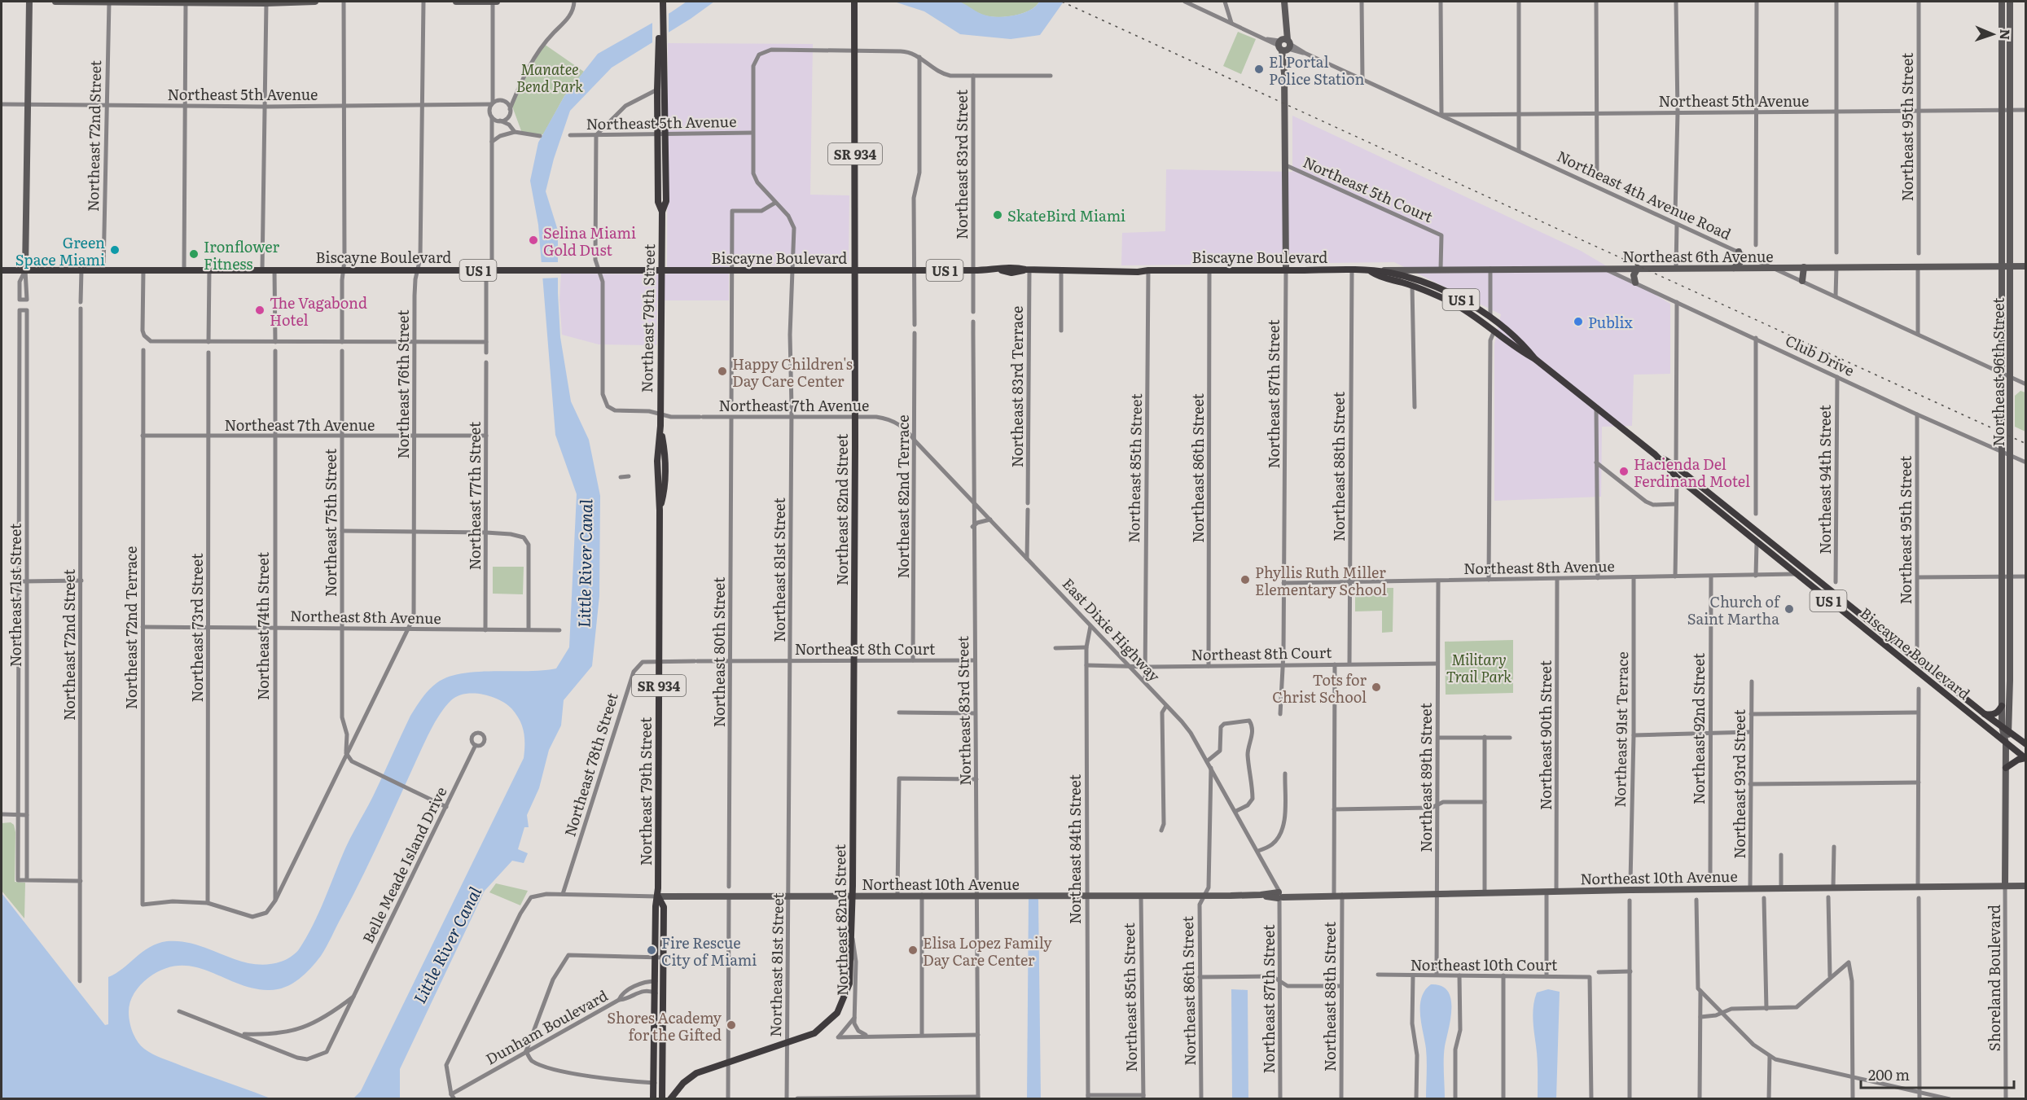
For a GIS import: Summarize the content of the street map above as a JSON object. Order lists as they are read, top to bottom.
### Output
{
  "streets": {
    "main road": [
      "SR 934",
      "Biscayne Boulevard",
      "US 1",
      "Northeast 79th Street",
      "Northeast 82nd Street"
    ],
    "street": [
      "Northeast 5th Avenue",
      "Northeast 95th Street",
      "Northeast 72nd Street",
      "Northeast 83rd Street",
      "Northeast 5th Court",
      "Northeast 4th Avenue Road",
      "Northeast 6th Avenue",
      "Club Drive",
      "Northeast 96th Street",
      "Northeast 76th Street",
      "Northeast 83rd Terrace",
      "Northeast 87th Street",
      "Northeast 7th Avenue",
      "Northeast 88th Street",
      "Northeast 85th Street",
      "Northeast 86th Street",
      "Northeast 94th Street",
      "Northeast 77th Street",
      "Northeast 82nd Terrace",
      "Northeast 75th Street",
      "Northeast 8th Avenue",
      "Northeast 81st Street",
      "Northeast 71st Street",
      "Northeast 74th Street",
      "Northeast 72nd Terrace",
      "Northeast 73rd Street",
      "East Dixie Highway",
      "Northeast 8th Court",
      "Northeast 80th Street",
      "Northeast 92nd Street",
      "Northeast 91st Terrace",
      "Northeast 90th Street",
      "Northeast 78th Street",
      "Northeast 89th Street",
      "Northeast 93rd Street",
      "Northeast 84th Street",
      "Belle Meade Island Drive",
      "Northeast 10th Avenue",
      "Northeast 10th Court",
      "Shoreland Boulevard",
      "Dunham Boulevard"
    ]
  },
  "crossings": [
    ["Northeast 5th Avenue", "Northeast 95th Street"],
    ["Northeast 5th Avenue", "Northeast 72nd Street"],
    ["Northeast 5th Avenue", "Northeast 4th Avenue Road"],
    ["Northeast 5th Avenue", "Northeast 79th Street"],
    ["Northeast 5th Avenue", "Northeast 96th Street"],
    ["Northeast 5th Avenue", "Northeast 76th Street"],
    ["Northeast 5th Avenue", "Northeast 81st Street"],
    ["Northeast 95th Street", "Club Drive"],
    ["Northeast 72nd Street", "Biscayne Boulevard"],
    ["SR 934", "Northeast 82nd Street"],
    ["SR 934", "Northeast 81st Street"],
    ["Northeast 83rd Street", "Biscayne Boulevard"],
    ["Northeast 83rd Street", "East Dixie Highway"],
    ["Northeast 83rd Street", "Northeast 8th Court"],
    ["Northeast 83rd Street", "Northeast 10th Avenue"],
    ["Northeast 5th Court", "Northeast 6th Avenue"],
    ["Northeast 5th Court", "Northeast 87th Street"],
    ["Northeast 4th Avenue Road", "Northeast 6th Avenue"],
    ["Northeast 4th Avenue Road", "Northeast 96th Street"],
    ["Northeast 4th Avenue Road", "Northeast 87th Street"],
    ["Northeast 6th Avenue", "Biscayne Boulevard"],
    ["Northeast 6th Avenue", "Club Drive"],
    ["Northeast 6th Avenue", "Northeast 96th Street"],
    ["Biscayne Boulevard", "Northeast 79th Street"],
    ["Biscayne Boulevard", "Northeast 96th Street"],
    ["Biscayne Boulevard", "Northeast 76th Street"],
    ["Biscayne Boulevard", "Northeast 83rd Terrace"],
    ["Biscayne Boulevard", "Northeast 87th Street"],
    ["Biscayne Boulevard", "Northeast 7th Avenue"],
    ["Biscayne Boulevard", "Northeast 88th Street"],
    ["Biscayne Boulevard", "Northeast 85th Street"],
    ["Biscayne Boulevard", "Northeast 86th Street"],
    ["Biscayne Boulevard", "Northeast 82nd Street"],
    ["Biscayne Boulevard", "Northeast 8th Avenue"],
    ["Biscayne Boulevard", "Northeast 81st Street"],
    ["Northeast 79th Street", "Northeast 7th Avenue"],
    ["Northeast 79th Street", "Northeast 8th Court"],
    ["Northeast 79th Street", "Northeast 78th Street"],
    ["Northeast 79th Street", "Northeast 10th Avenue"],
    ["Northeast 79th Street", "Dunham Boulevard"],
    ["Club Drive", "Northeast 96th Street"],
    ["Club Drive", "Northeast 94th Street"],
    ["Northeast 96th Street", "Northeast 10th Avenue"],
    ["Northeast 96th Street", "Shoreland Boulevard"],
    ["Northeast 76th Street", "Northeast 7th Avenue"],
    ["Northeast 76th Street", "Northeast 75th Street"],
    ["Northeast 76th Street", "Northeast 8th Avenue"],
    ["Northeast 76th Street", "Northeast 74th Street"],
    ["Northeast 87th Street", "Northeast 8th Avenue"],
    ["Northeast 87th Street", "East Dixie Highway"],
    ["Northeast 87th Street", "Northeast 8th Court"],
    ["Northeast 87th Street", "Northeast 10th Avenue"],
    ["Northeast 7th Avenue", "Northeast 77th Street"],
    ["Northeast 7th Avenue", "Northeast 82nd Street"],
    ["Northeast 7th Avenue", "Northeast 75th Street"],
    ["Northeast 7th Avenue", "Northeast 81st Street"],
    ["Northeast 7th Avenue", "Northeast 74th Street"],
    ["Northeast 7th Avenue", "Northeast 72nd Terrace"],
    ["Northeast 7th Avenue", "Northeast 73rd Street"],
    ["Northeast 7th Avenue", "East Dixie Highway"],
    ["Northeast 7th Avenue", "Northeast 80th Street"],
    ["Northeast 88th Street", "Northeast 8th Avenue"],
    ["Northeast 88th Street", "Northeast 8th Court"],
    ["Northeast 88th Street", "Northeast 10th Avenue"],
    ["Northeast 85th Street", "East Dixie Highway"],
    ["Northeast 85th Street", "Northeast 8th Court"],
    ["Northeast 85th Street", "Northeast 10th Avenue"],
    ["Northeast 86th Street", "East Dixie Highway"],
    ["Northeast 86th Street", "Northeast 8th Court"],
    ["Northeast 86th Street", "Northeast 10th Avenue"],
    ["Northeast 77th Street", "Northeast 8th Avenue"],
    ["Northeast 82nd Terrace", "East Dixie Highway"],
    ["Northeast 82nd Terrace", "Northeast 8th Court"],
    ["Northeast 82nd Street", "Northeast 81st Street"],
    ["Northeast 82nd Street", "Northeast 8th Court"],
    ["Northeast 82nd Street", "Northeast 10th Avenue"],
    ["Northeast 75th Street", "Northeast 8th Avenue"],
    ["Northeast 8th Avenue", "Northeast 74th Street"],
    ["Northeast 8th Avenue", "Northeast 72nd Terrace"],
    ["Northeast 8th Avenue", "Northeast 73rd Street"],
    ["Northeast 8th Avenue", "Northeast 92nd Street"],
    ["Northeast 8th Avenue", "Northeast 91st Terrace"],
    ["Northeast 8th Avenue", "Northeast 90th Street"],
    ["Northeast 8th Avenue", "Northeast 89th Street"],
    ["Northeast 81st Street", "Northeast 8th Court"],
    ["Northeast 81st Street", "Northeast 10th Avenue"],
    ["Northeast 72nd Terrace", "Northeast 73rd Street"],
    ["East Dixie Highway", "Northeast 8th Court"],
    ["East Dixie Highway", "Northeast 84th Street"],
    ["East Dixie Highway", "Northeast 10th Avenue"],
    ["Northeast 8th Court", "Northeast 80th Street"],
    ["Northeast 8th Court", "Northeast 78th Street"],
    ["Northeast 8th Court", "Northeast 89th Street"],
    ["Northeast 8th Court", "Northeast 84th Street"],
    ["Northeast 90th Street", "Northeast 10th Avenue"],
    ["Northeast 78th Street", "Northeast 10th Avenue"],
    ["Northeast 89th Street", "Northeast 10th Avenue"],
    ["Northeast 89th Street", "Northeast 10th Court"],
    ["Northeast 93rd Street", "Northeast 10th Avenue"],
    ["Northeast 84th Street", "Northeast 10th Avenue"],
    ["Northeast 10th Avenue", "Shoreland Boulevard"],
    ["Northeast 10th Avenue", "Dunham Boulevard"]
  ],
  "water": ["Little River Canal"],
  "parks": ["Manatee Bend Park", "Military Trail Park"],
  "places": [
    "El Portal Police Station",
    "SkateBird Miami",
    "Selina Miami Gold Dust",
    "Green Space Miami",
    "Ironflower Fitness",
    "The Vagabond Hotel",
    "Publix",
    "Happy Children's Day Care Center",
    "Hacienda Del Ferdinand Motel",
    "Phyllis Ruth Miller Elementary School",
    "Church of Saint Martha",
    "Tots for Christ School",
    "Fire Rescue City of Miami",
    "Elisa Lopez Family Day Care Center",
    "Shores Academy for the Gifted"
  ],
  "scale_bar": "200 m",
  "north": "right"
}
